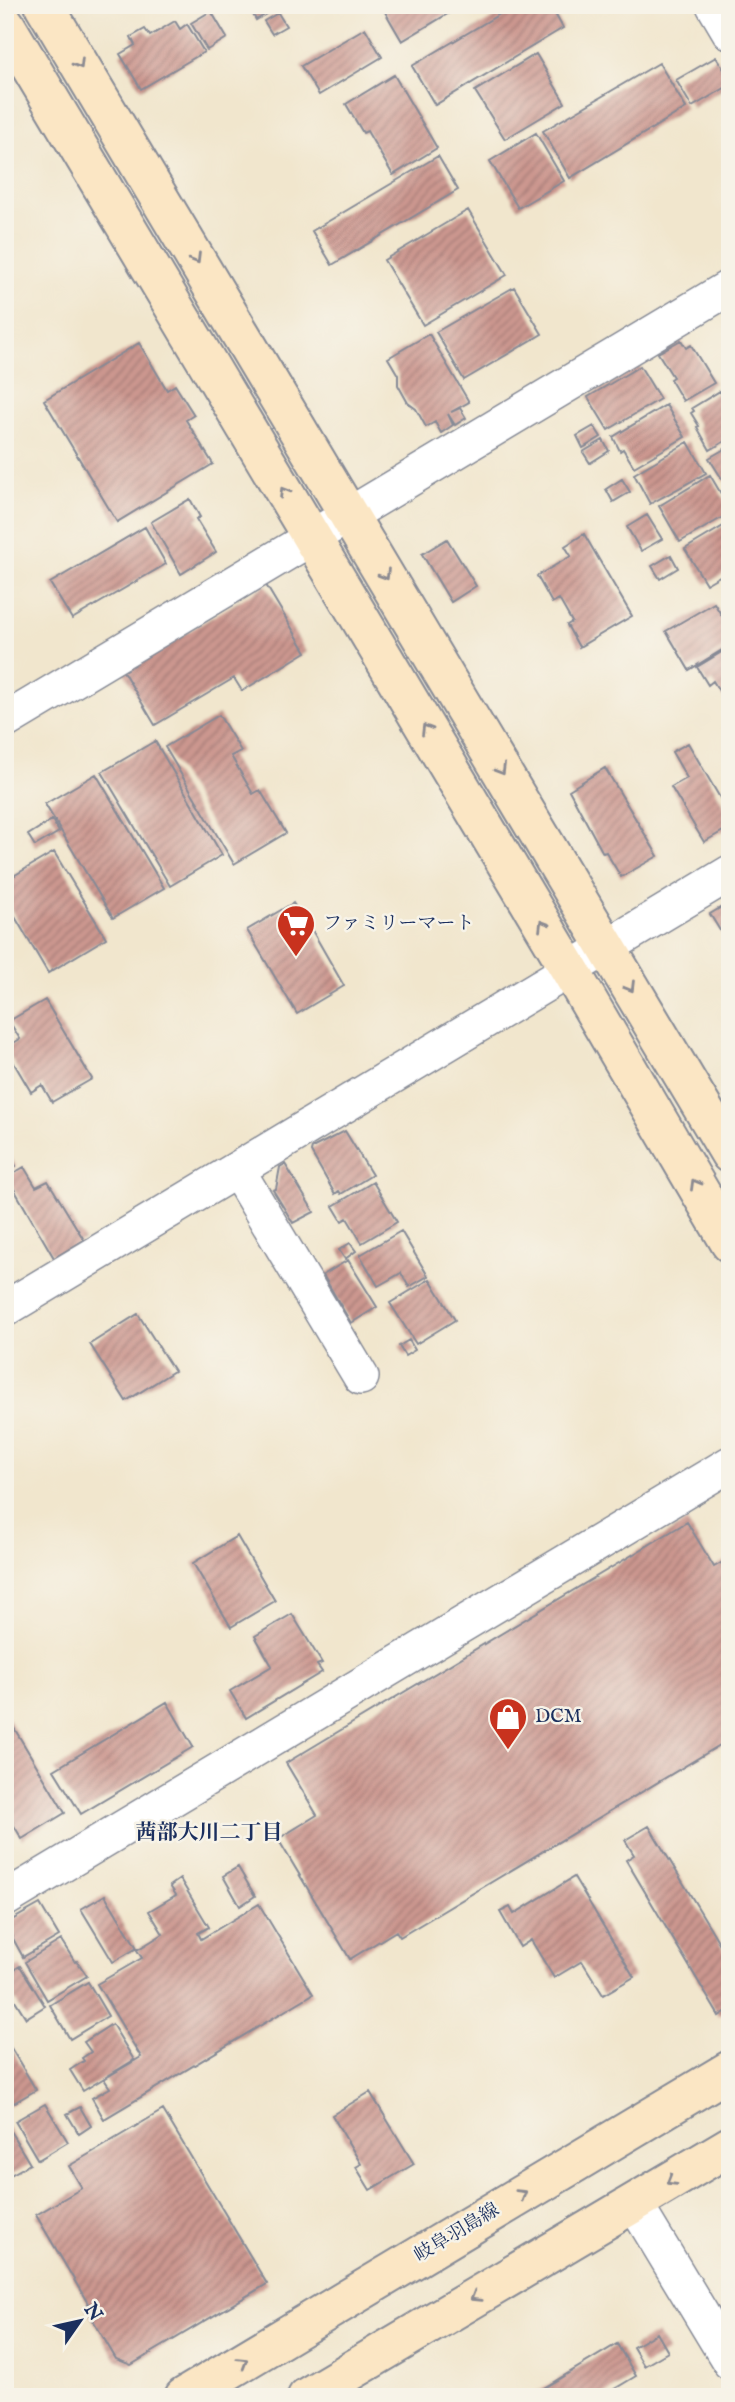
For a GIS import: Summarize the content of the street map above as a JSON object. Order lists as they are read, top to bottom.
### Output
{
  "streets": {
    "street": ["岐阜羽島線"]
  },
  "districts": ["茜部大川二丁目"],
  "places": {
    "supermarket": ["ファミリーマート"],
    "shop": ["DCM"]
  },
  "north": "top right"
}
